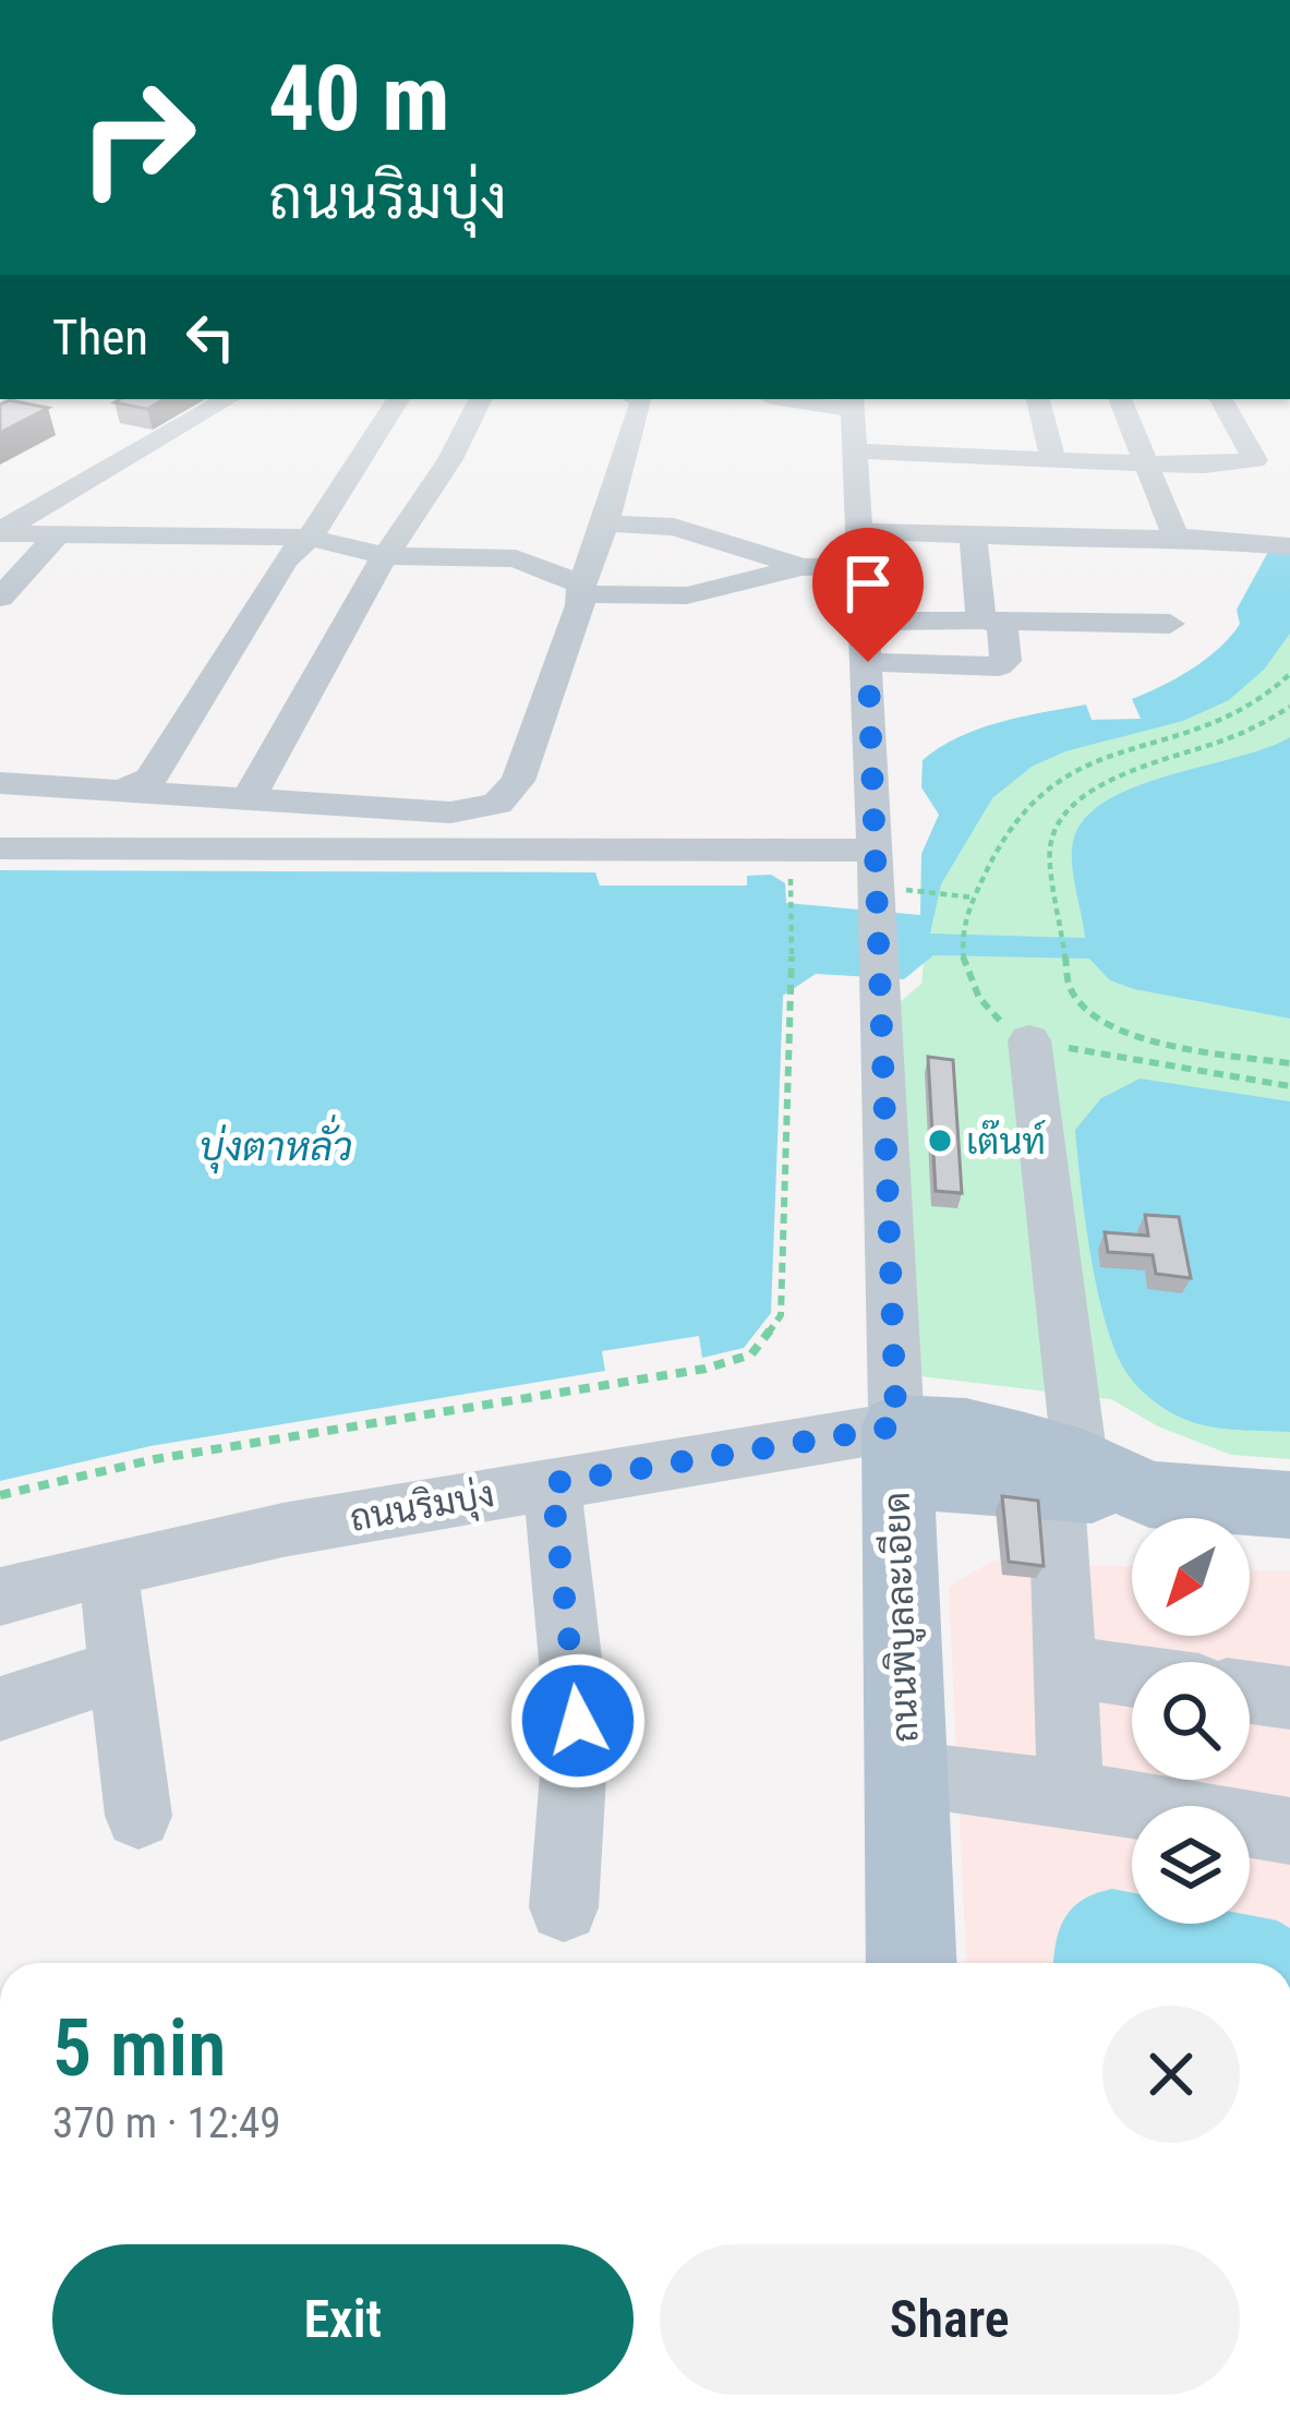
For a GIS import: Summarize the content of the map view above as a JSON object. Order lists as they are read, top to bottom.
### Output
{
  "streets": {
    "main road": ["ถนนริมบุ่ง", "ถนนพิบูลละเอียด"]
  },
  "crossings": [
    ["ถนนริมบุ่ง", "ถนนพิบูลละเอียด"]
  ],
  "water": ["บุ่งตาหลั่ว"],
  "places": ["เต๊นท์"],
  "north": "bottom left",
  "page": {
    "turn": ["40 m", "ถนนริมบุ่ง"],
    "then": "Then",
    "heading": ["5 min", "370 m · 12:49"],
    "buttons": ["Exit", "Share"]
  }
}
